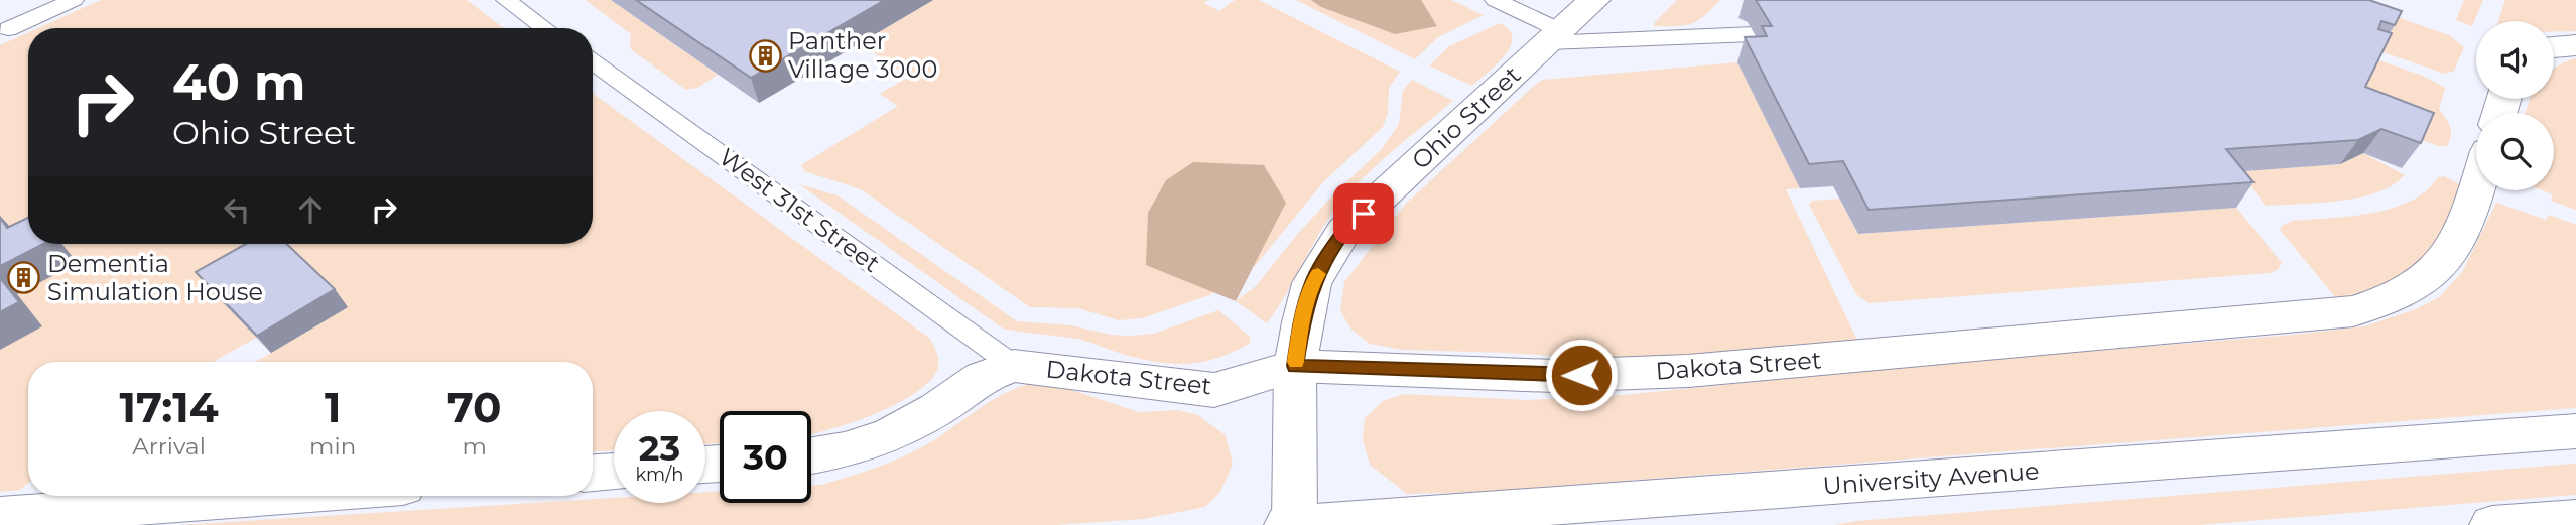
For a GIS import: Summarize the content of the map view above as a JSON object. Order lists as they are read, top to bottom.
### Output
{
  "streets": {
    "street": ["Ohio Street", "Dakota Street", "University Avenue"],
    "lane": ["West 31st Street"]
  },
  "crossings": [
    ["Ohio Street", "Dakota Street"],
    ["Ohio Street", "University Avenue"],
    ["West 31st Street", "Dakota Street"]
  ],
  "places": {
    "building": ["Panther Village 3000", "Dementia Simulation House"]
  },
  "page": {
    "turn": ["40 m", "Ohio Street"],
    "eta": [
      "17:14",
      "Arrival",
      "1",
      "min",
      "70",
      "m"
    ],
    "speed": "23 km/h",
    "limit": "30"
  }
}
